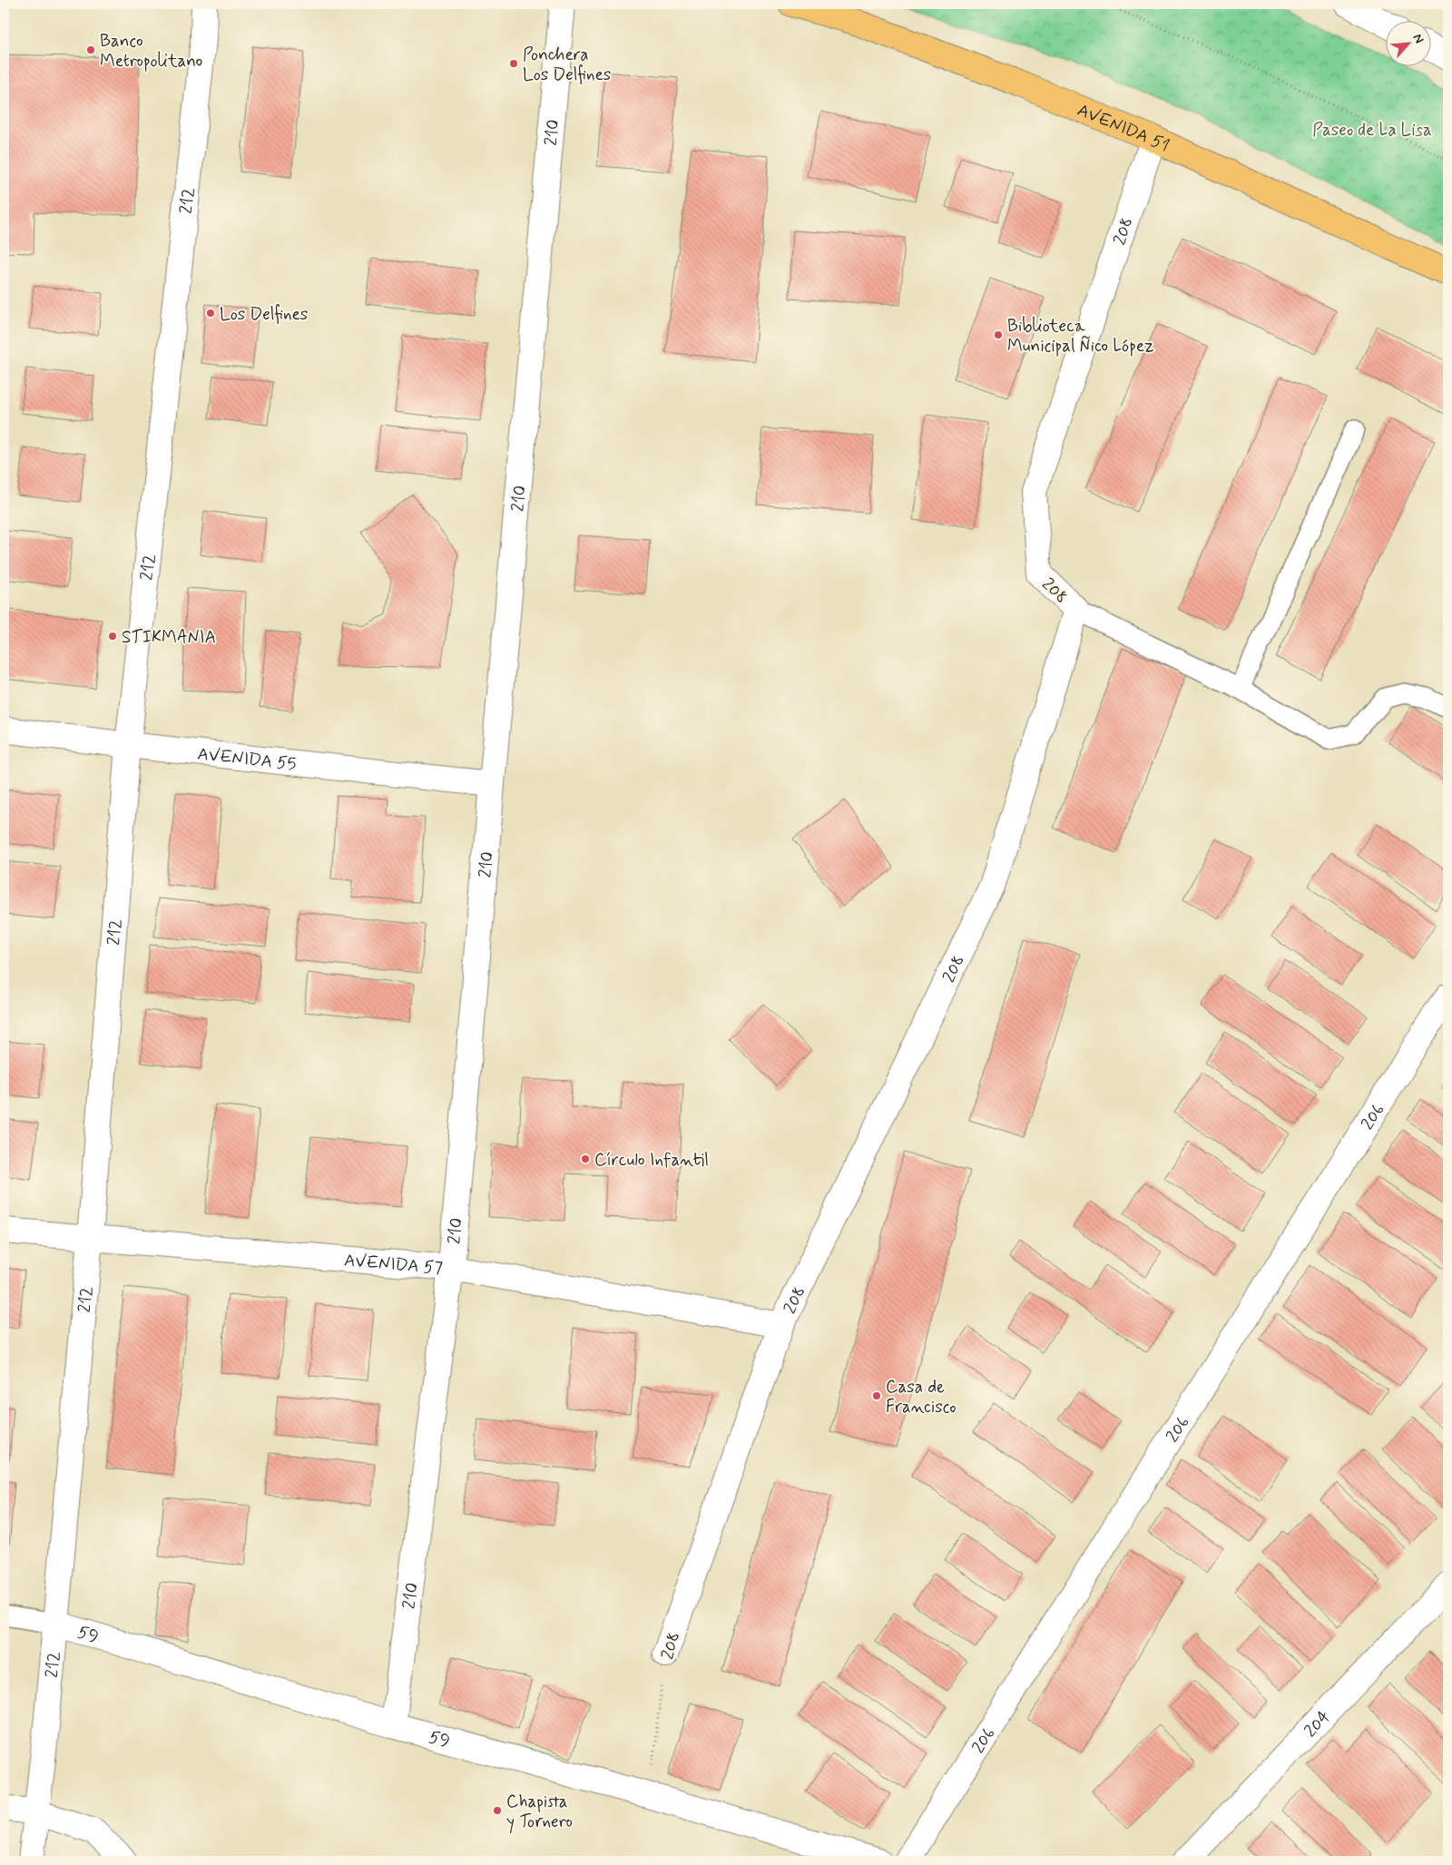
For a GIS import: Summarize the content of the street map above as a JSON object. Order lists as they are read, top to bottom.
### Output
{
  "streets": {
    "main road": ["AVENIDA 51"],
    "street": [
      "210",
      "212",
      "208",
      "AVENIDA 55",
      "206",
      "AVENIDA 57",
      "59",
      "204"
    ]
  },
  "crossings": [
    ["AVENIDA 51", "208"],
    ["210", "AVENIDA 55"],
    ["210", "AVENIDA 57"],
    ["210", "59"],
    ["212", "AVENIDA 55"],
    ["212", "AVENIDA 57"],
    ["212", "59"],
    ["208", "AVENIDA 57"],
    ["208", "59"]
  ],
  "parks": ["Paseo de La Lisa"],
  "places": [
    "Banco Metropolitano",
    "Ponchera Los Delfines",
    "Los Delfines",
    "Biblioteca Municipal Ñico López",
    "STIKMANIA",
    "Círculo Infantil",
    "Casa de Francisco",
    "Chapista y Tornero"
  ],
  "north": "top right"
}
